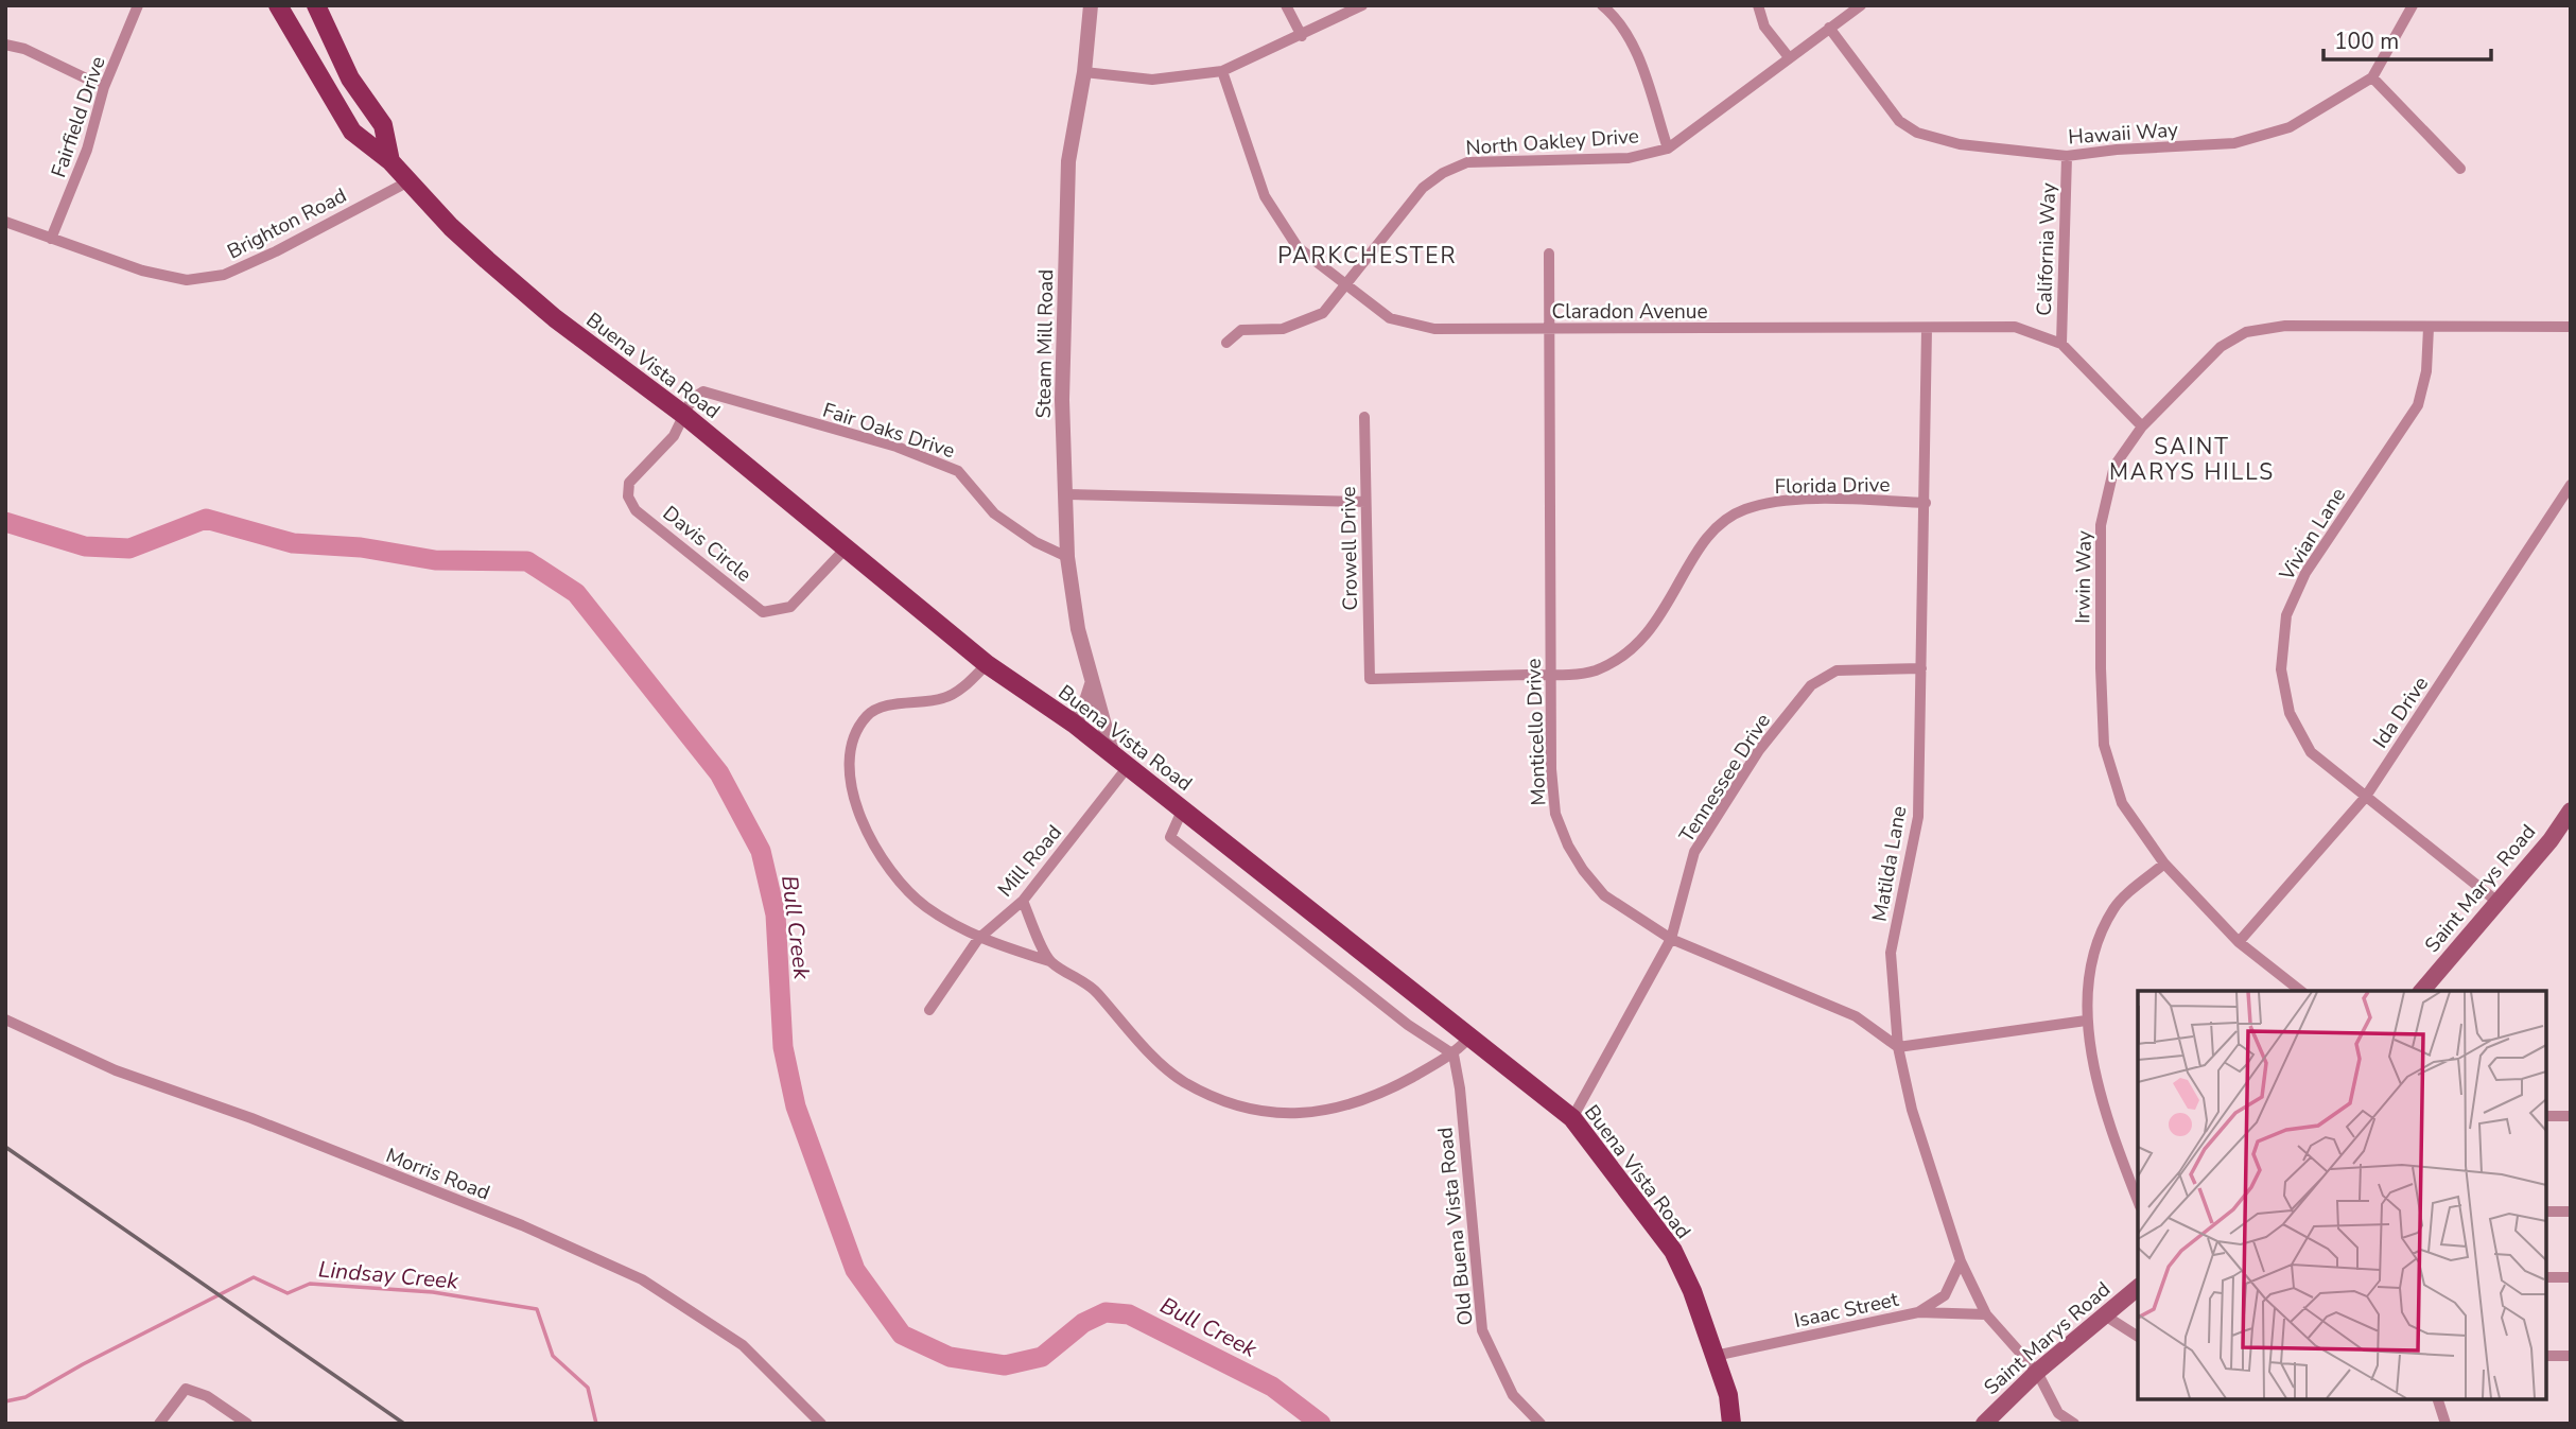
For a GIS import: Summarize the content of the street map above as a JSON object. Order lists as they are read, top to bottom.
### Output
{
  "streets": {
    "main road": ["Buena Vista Road", "Saint Marys Road"],
    "street": [
      "Fairfield Drive",
      "Hawaii Way",
      "North Oakley Drive",
      "Brighton Road",
      "California Way",
      "Claradon Avenue",
      "Steam Mill Road",
      "Fair Oaks Drive",
      "Florida Drive",
      "Vivian Lane",
      "Davis Circle",
      "Crowell Drive",
      "Irwin Way",
      "Ida Drive",
      "Monticello Drive",
      "Tennessee Drive",
      "Mill Road",
      "Matilda Lane",
      "Morris Road",
      "Old Buena Vista Road",
      "Isaac Street"
    ]
  },
  "crossings": [
    ["Fairfield Drive", "Brighton Road"],
    ["Hawaii Way", "North Oakley Drive"],
    ["Hawaii Way", "California Way"],
    ["North Oakley Drive", "Claradon Avenue"],
    ["Brighton Road", "Buena Vista Road"],
    ["California Way", "Claradon Avenue"],
    ["Claradon Avenue", "Irwin Way"],
    ["Claradon Avenue", "Monticello Drive"],
    ["Claradon Avenue", "Matilda Lane"],
    ["Steam Mill Road", "Buena Vista Road"],
    ["Steam Mill Road", "Fair Oaks Drive"],
    ["Steam Mill Road", "Mill Road"],
    ["Buena Vista Road", "Fair Oaks Drive"],
    ["Buena Vista Road", "Davis Circle"],
    ["Buena Vista Road", "Tennessee Drive"],
    ["Buena Vista Road", "Mill Road"],
    ["Buena Vista Road", "Isaac Street"],
    ["Fair Oaks Drive", "Davis Circle"],
    ["Florida Drive", "Crowell Drive"],
    ["Florida Drive", "Monticello Drive"],
    ["Florida Drive", "Matilda Lane"],
    ["Vivian Lane", "Irwin Way"],
    ["Vivian Lane", "Ida Drive"],
    ["Vivian Lane", "Saint Marys Road"],
    ["Irwin Way", "Ida Drive"],
    ["Monticello Drive", "Tennessee Drive"],
    ["Monticello Drive", "Matilda Lane"],
    ["Tennessee Drive", "Matilda Lane"],
    ["Matilda Lane", "Saint Marys Road"],
    ["Matilda Lane", "Isaac Street"]
  ],
  "districts": ["PARKCHESTER", "SAINT MARYS HILLS"],
  "water": ["Bull Creek", "Lindsay Creek"],
  "scale_bar": "100 m"
}
